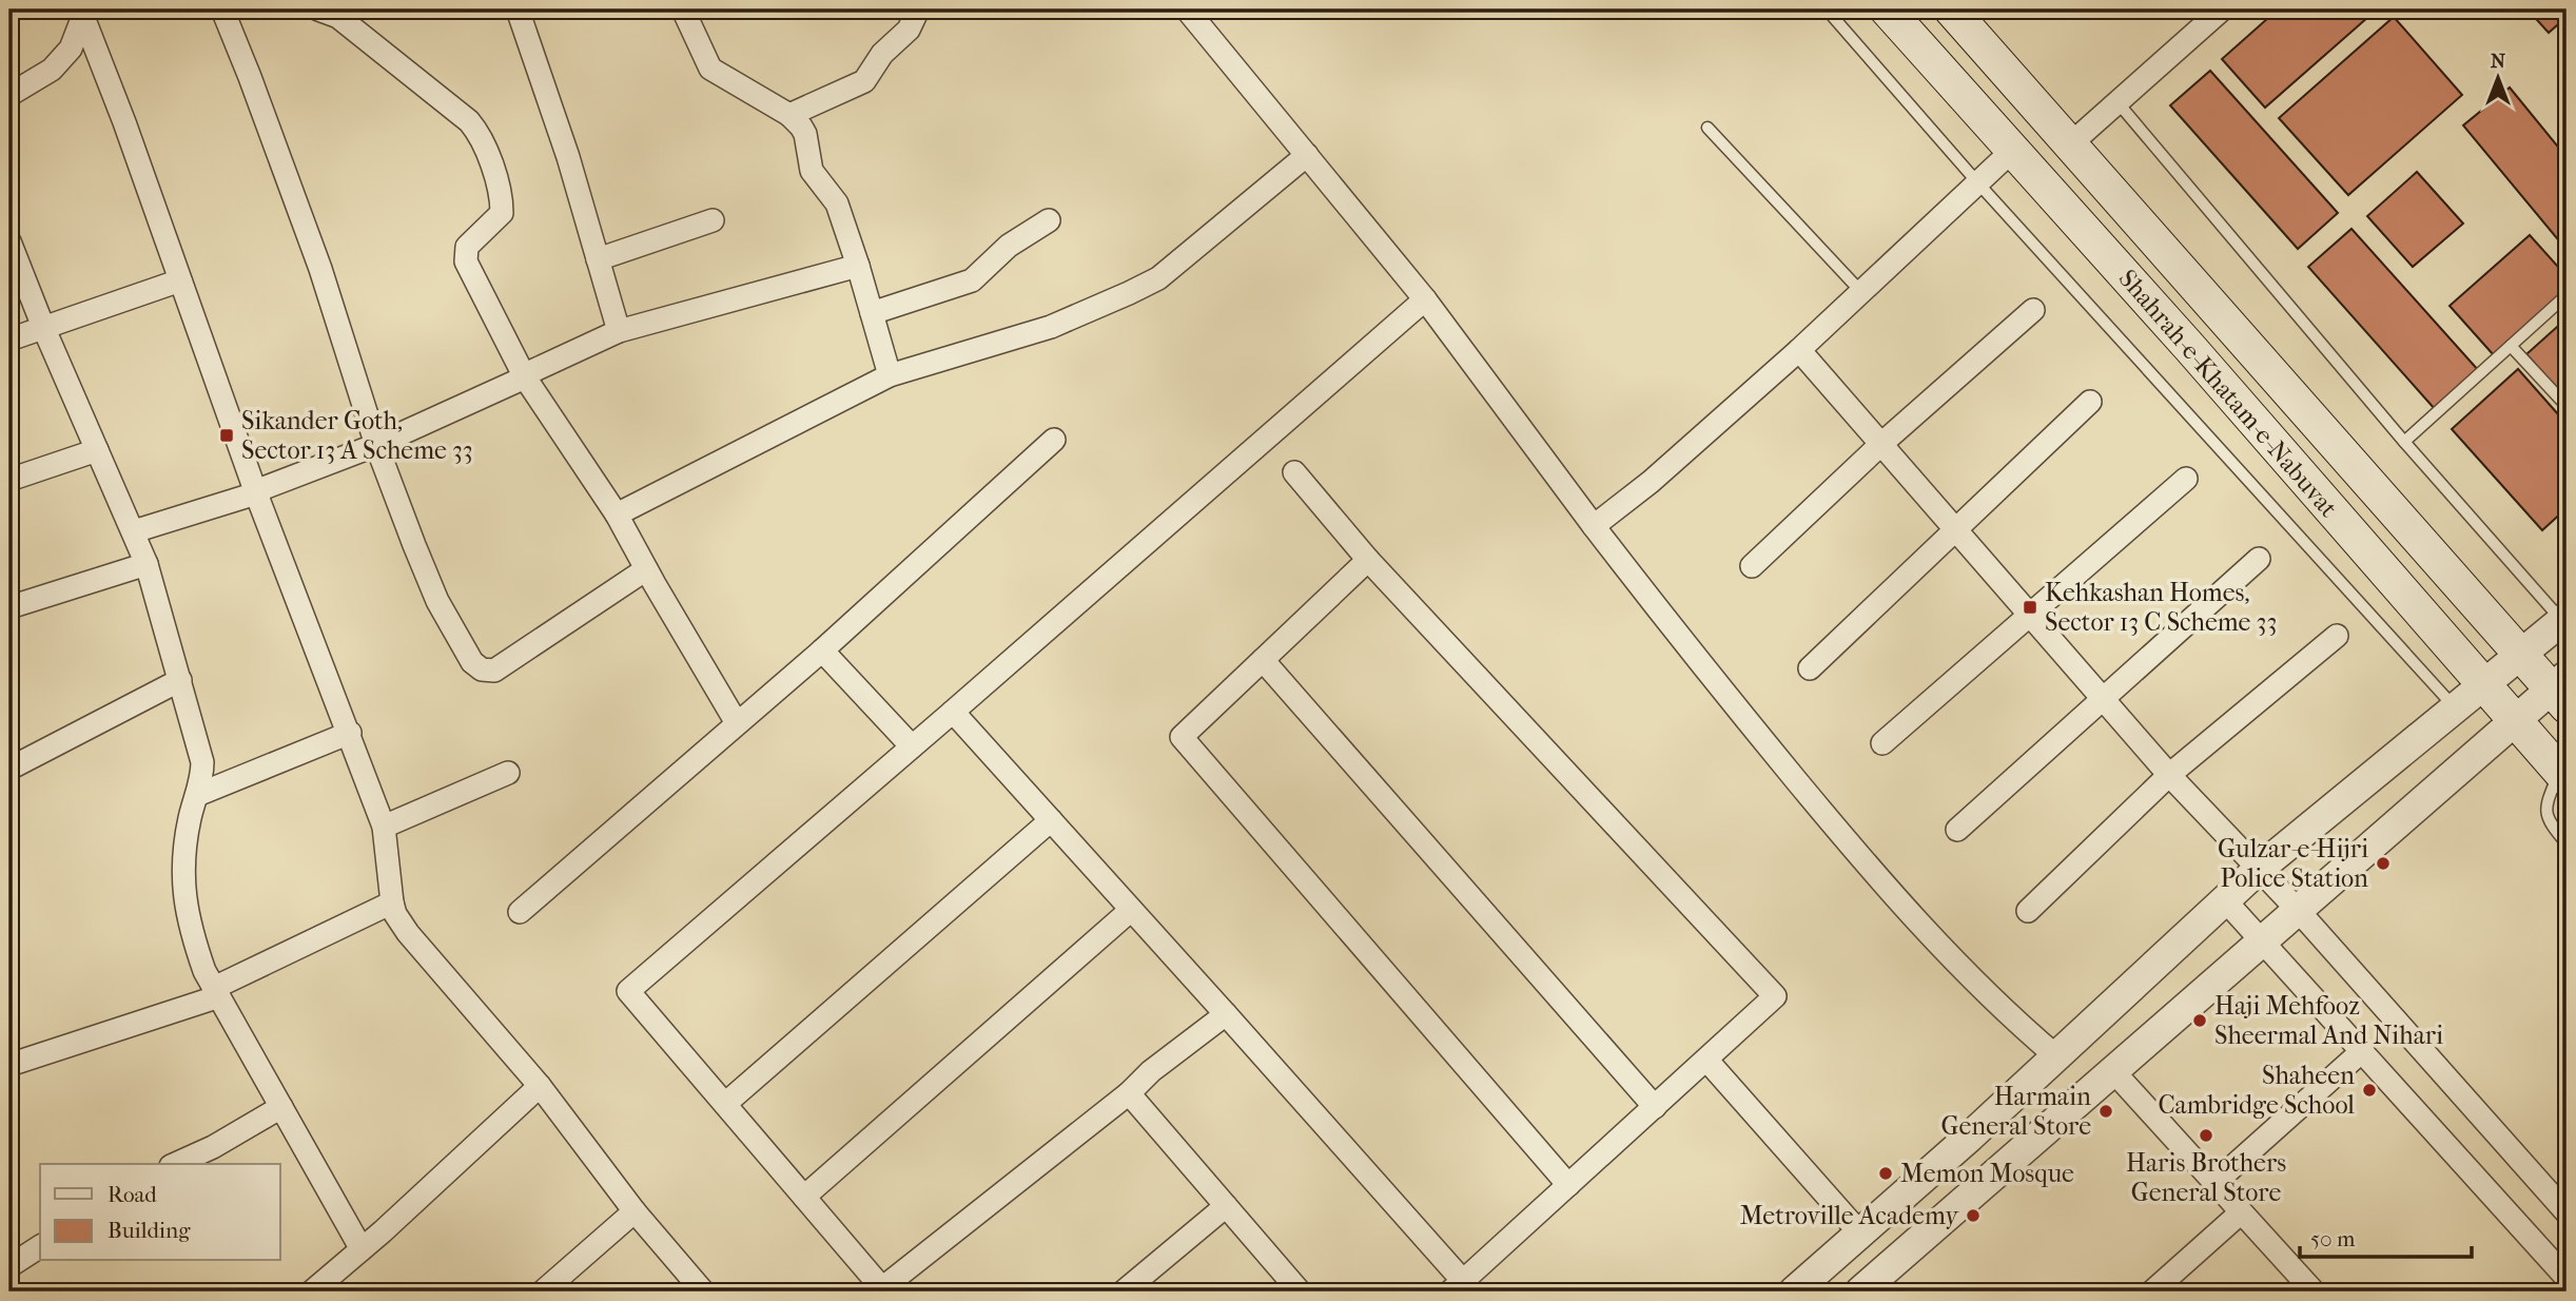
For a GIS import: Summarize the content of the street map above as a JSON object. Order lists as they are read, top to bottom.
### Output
{
  "streets": {
    "main road": ["Shahrah-e-Khatam-e-Nabuvat"]
  },
  "places": {
    "transit": ["Sikander Goth, Sector 13 A Scheme 33", "Kehkashan Homes, Sector 13 C Scheme 33"],
    "other": [
      "Gulzar-e-Hijri Police Station",
      "Haji Mehfooz Sheermal And Nihari",
      "Shaheen Cambridge School",
      "Harmain General Store",
      "Haris Brothers General Store",
      "Memon Mosque",
      "Metroville Academy"
    ]
  },
  "legend": ["Road", "Building"],
  "scale_bar": "50 m",
  "north": "top"
}
